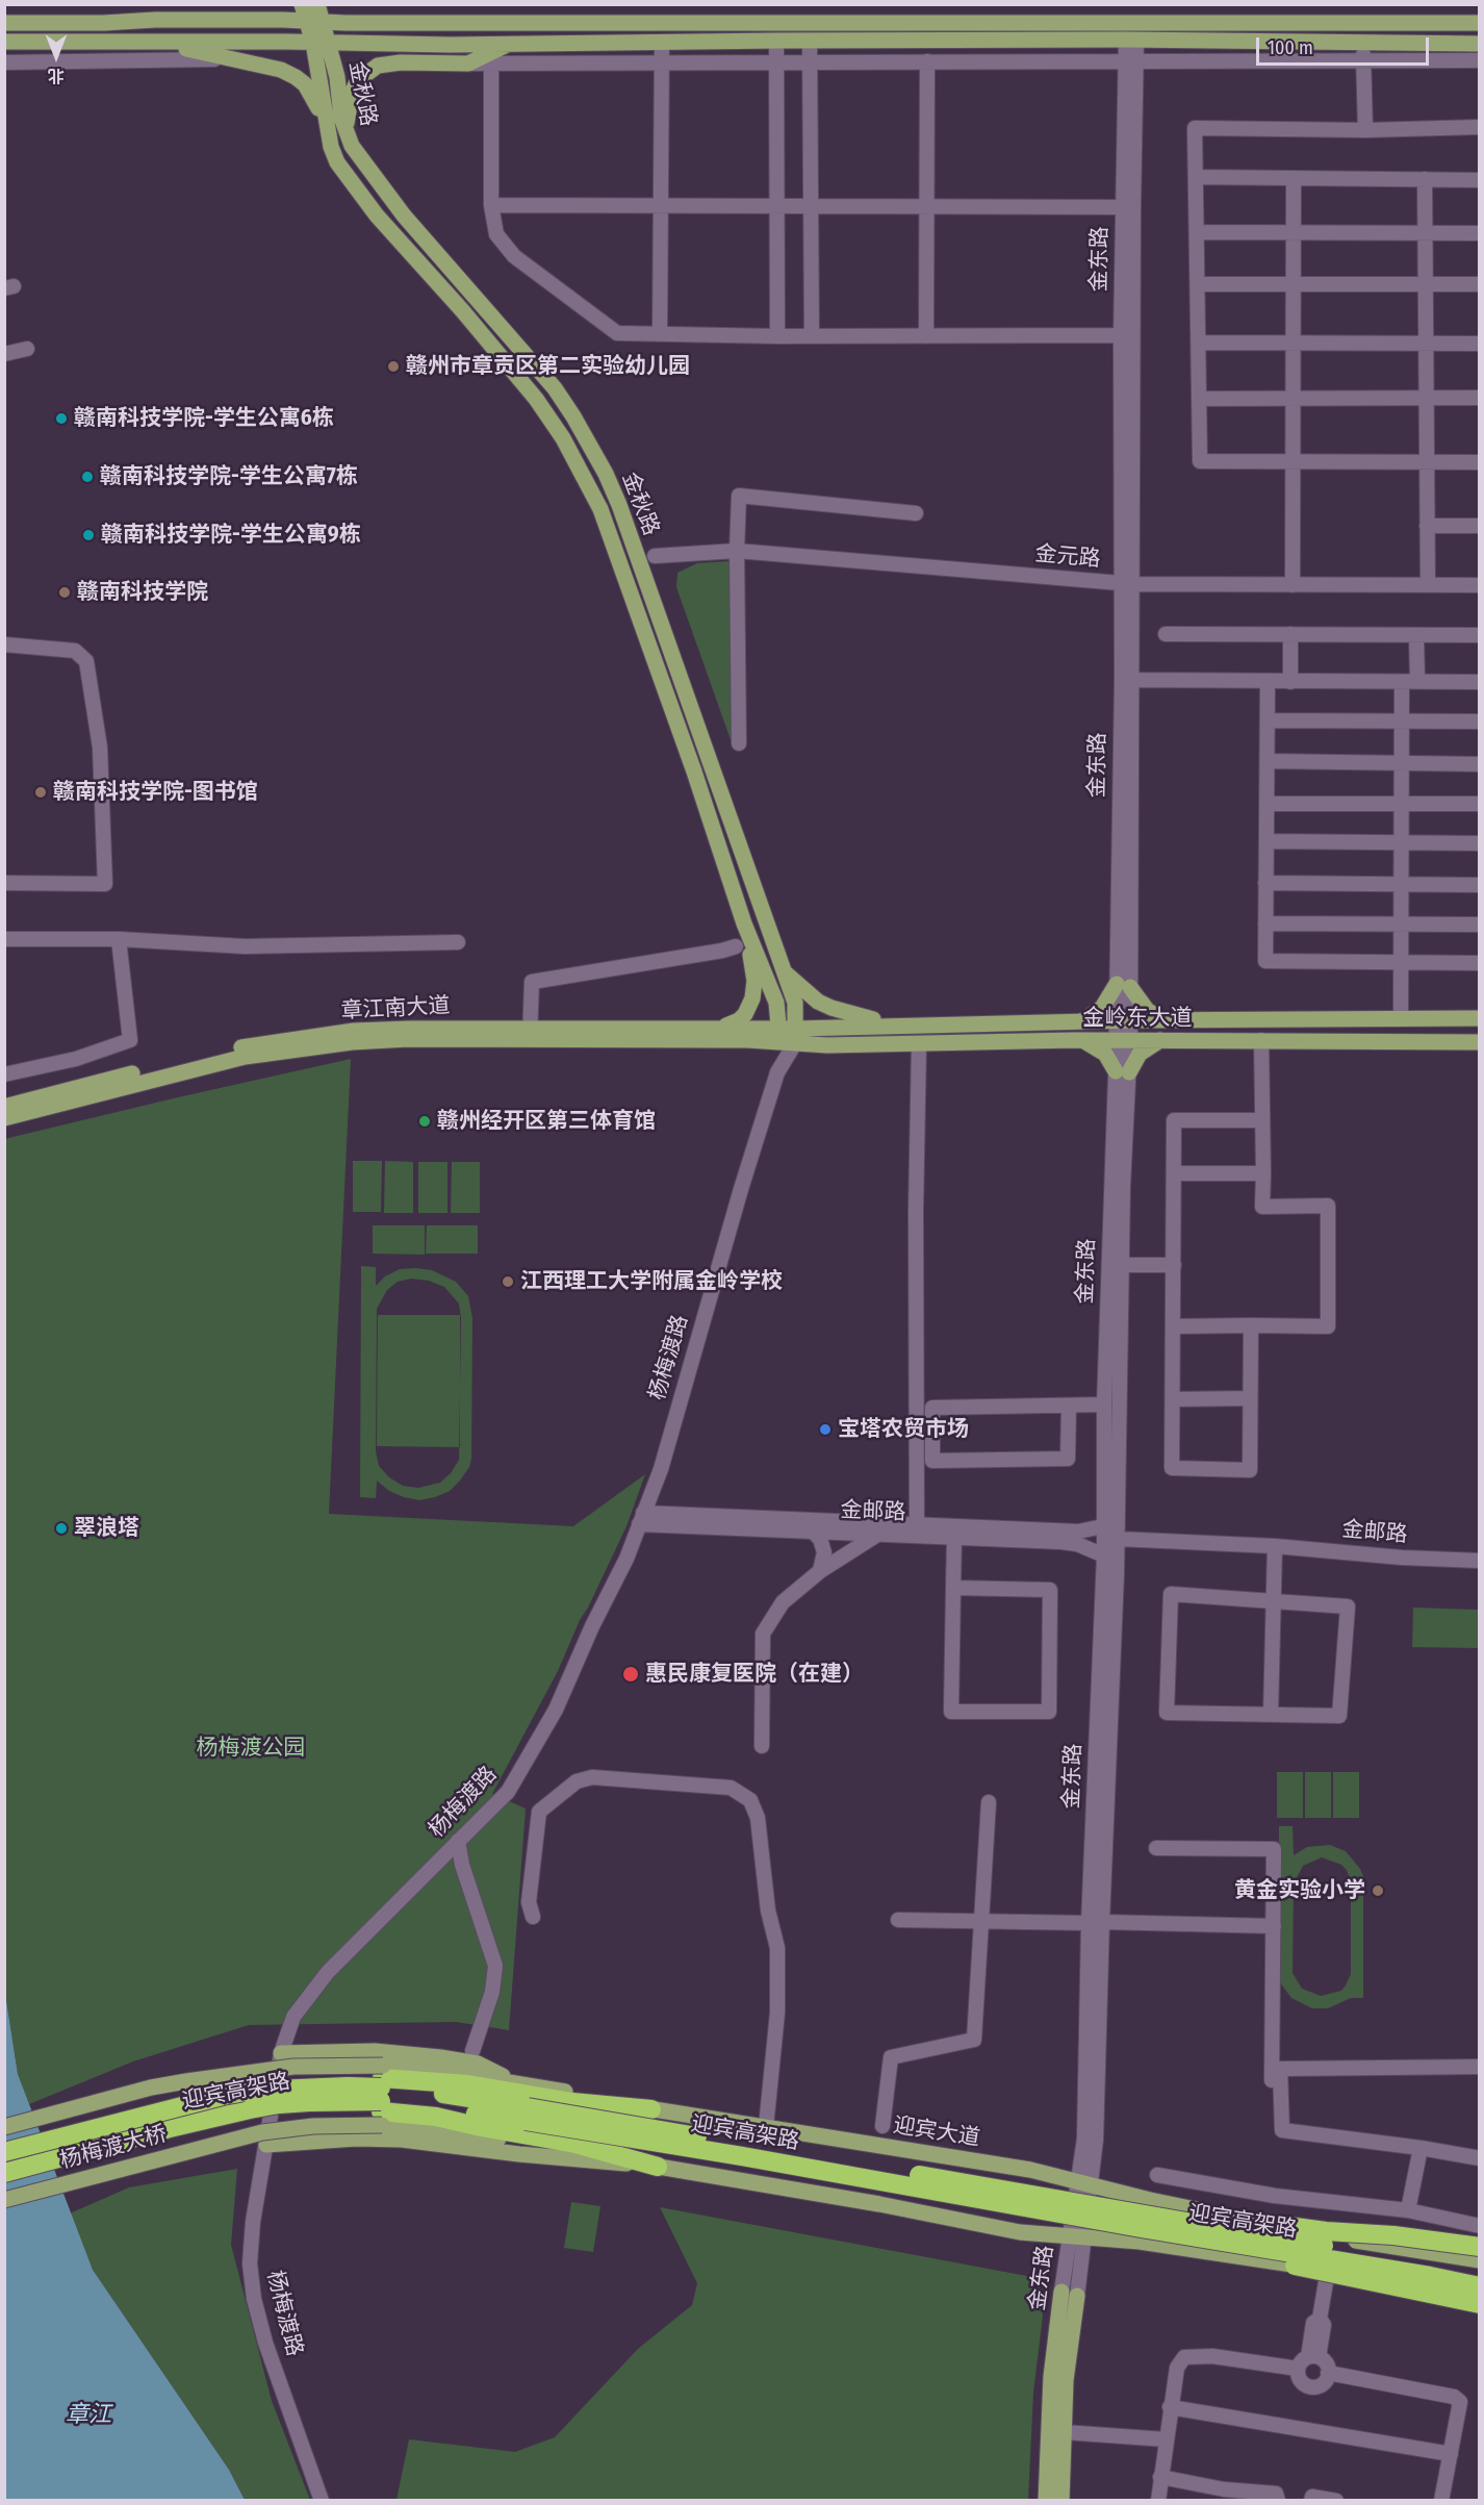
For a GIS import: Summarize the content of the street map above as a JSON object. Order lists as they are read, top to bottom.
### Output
{
  "streets": {
    "highway": ["迎宾高架路"],
    "main road": [
      "金秋路",
      "金东路",
      "章江南大道",
      "金岭东大道",
      "迎宾大道",
      "杨梅渡大桥"
    ],
    "street": ["金元路", "杨梅渡路", "金邮路"]
  },
  "crossings": [
    ["金秋路", "章江南大道"],
    ["金秋路", "金岭东大道"],
    ["金秋路", "杨梅渡路"],
    ["金东路", "金元路"],
    ["金东路", "金岭东大道"],
    ["金东路", "金邮路"],
    ["金东路", "迎宾高架路"],
    ["金东路", "迎宾大道"],
    ["章江南大道", "金岭东大道"],
    ["章江南大道", "杨梅渡路"],
    ["金岭东大道", "杨梅渡路"],
    ["杨梅渡路", "金邮路"],
    ["迎宾高架路", "迎宾大道"],
    ["迎宾高架路", "杨梅渡大桥"],
    ["迎宾大道", "杨梅渡大桥"]
  ],
  "water": ["章江"],
  "parks": ["杨梅渡公园"],
  "places": [
    "赣州市章贡区第二实验幼儿园",
    "赣南科技学院-学生公寓6栋",
    "赣南科技学院-学生公寓7栋",
    "赣南科技学院-学生公寓9栋",
    "赣南科技学院",
    "赣南科技学院-图书馆",
    "赣州经开区第三体育馆",
    "江西理工大学附属金岭学校",
    "宝塔农贸市场",
    "翠浪塔",
    "惠民康复医院（在建）",
    "黄金实验小学"
  ],
  "scale_bar": "100 m",
  "north": "bottom"
}
